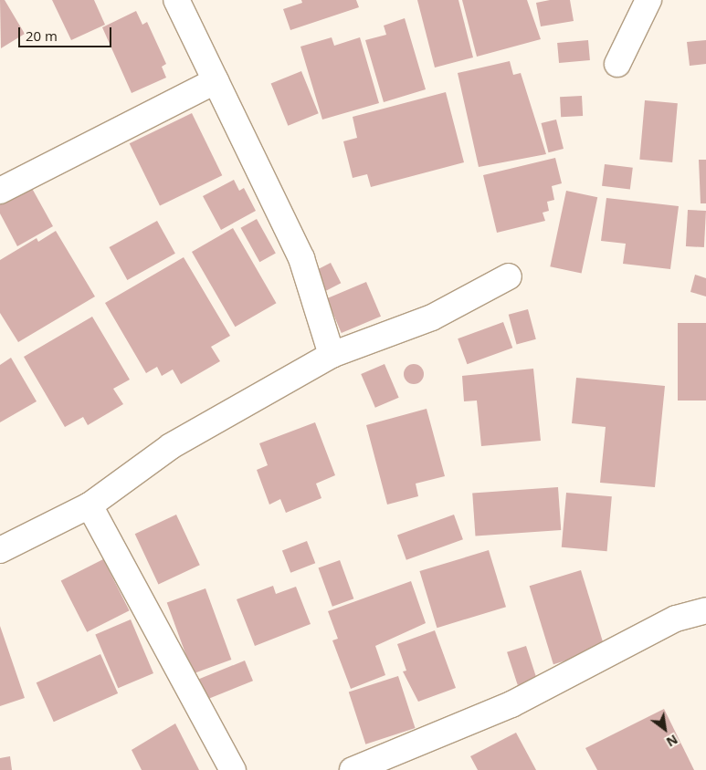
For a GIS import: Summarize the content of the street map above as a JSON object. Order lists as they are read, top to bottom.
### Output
{
  "scale_bar": "20 m",
  "north": "bottom right"
}
